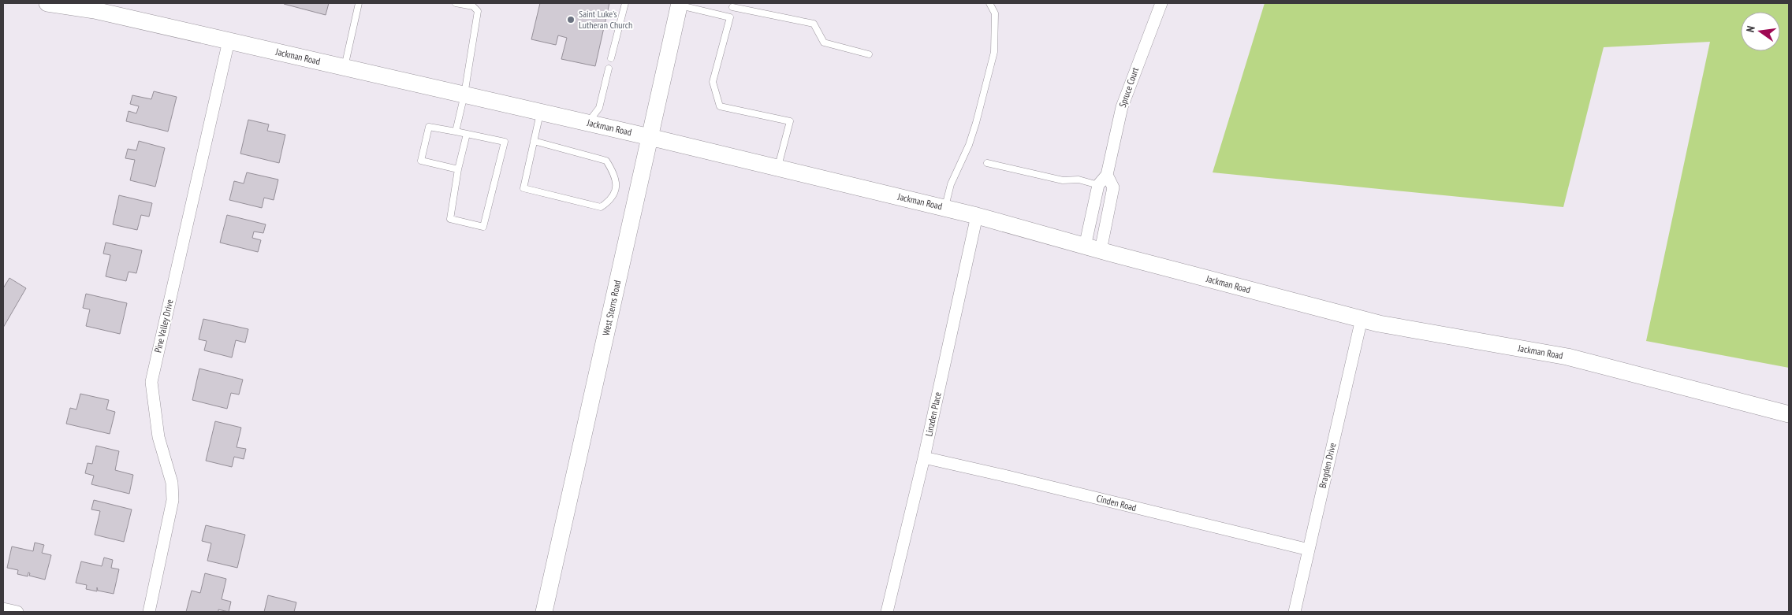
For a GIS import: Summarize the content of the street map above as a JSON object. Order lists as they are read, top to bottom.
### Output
{
  "streets": {
    "street": [
      "Jackman Road",
      "Spruce Court",
      "West Sterns Road",
      "Pine Valley Drive",
      "Linzden Place",
      "Bragden Drive",
      "Cinden Road"
    ]
  },
  "crossings": [
    ["Jackman Road", "Spruce Court"],
    ["Jackman Road", "West Sterns Road"],
    ["Jackman Road", "Pine Valley Drive"],
    ["Jackman Road", "Linzden Place"],
    ["Jackman Road", "Bragden Drive"],
    ["Linzden Place", "Cinden Road"],
    ["Bragden Drive", "Cinden Road"]
  ],
  "places": ["Saint Luke's Lutheran Church"],
  "north": "left"
}
